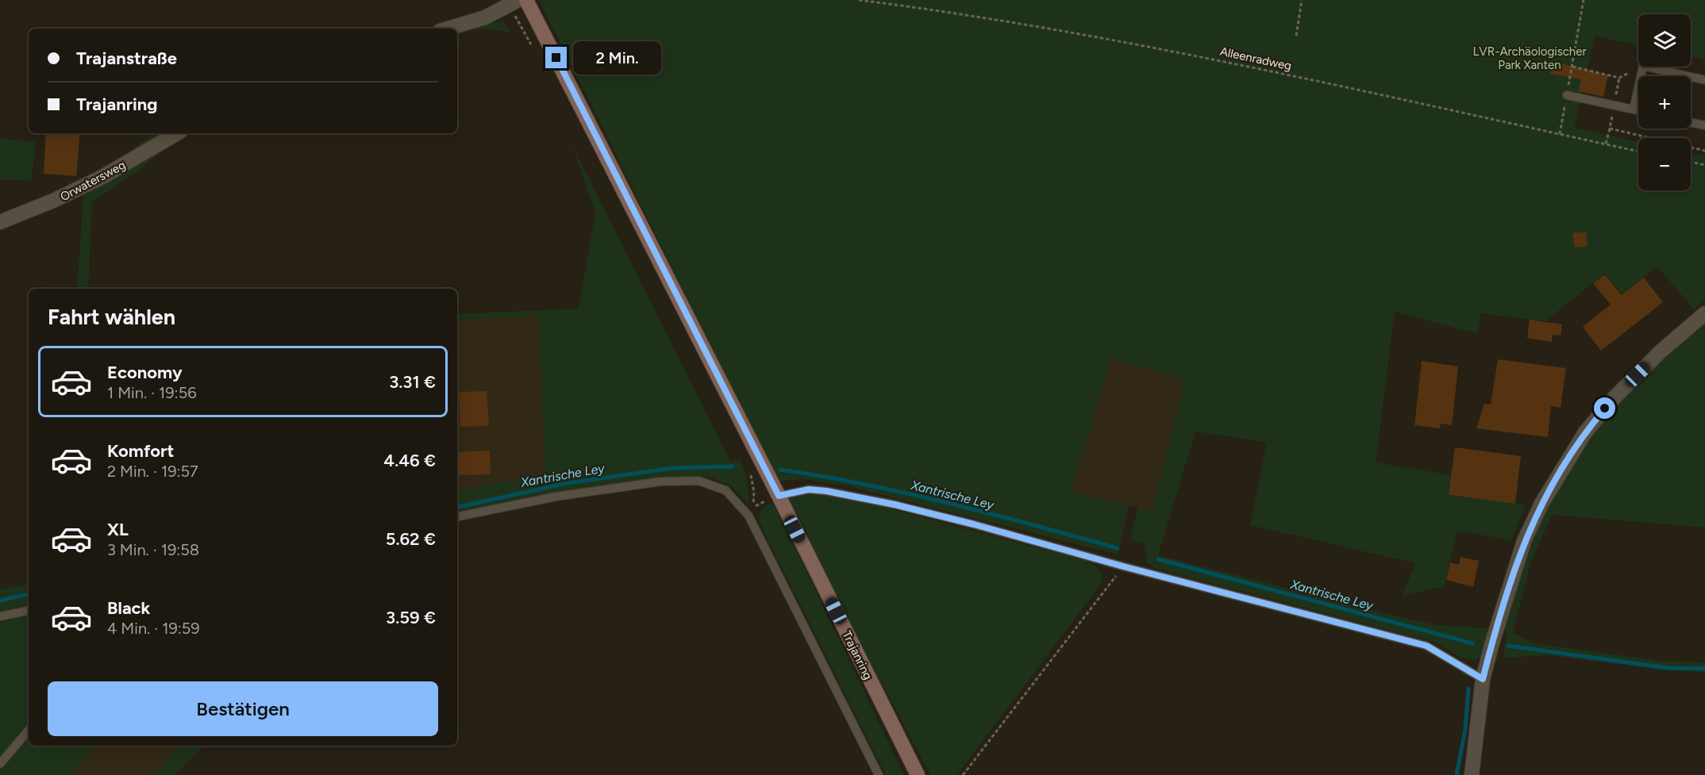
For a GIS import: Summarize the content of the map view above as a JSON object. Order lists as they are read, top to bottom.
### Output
{
  "streets": {
    "main road": ["Trajanring"],
    "street": ["Orwatersweg"],
    "path": ["Alleenradweg"]
  },
  "water": ["Xantrische Ley"],
  "parks": ["LVR-Archäologischer Park Xanten"],
  "page": {
    "map_buttons": ["+", "−"],
    "banner": ["Trajanstraße", "Trajanring"],
    "bubble": "2 Min.",
    "heading": "Fahrt wählen",
    "list": [
      {
        "name": "Economy",
        "note": "1 Min. · 19:56",
        "value": "3.31 €"
      },
      {
        "name": "Komfort",
        "note": "2 Min. · 19:57",
        "value": "4.46 €"
      },
      {
        "name": "XL",
        "note": "3 Min. · 19:58",
        "value": "5.62 €"
      },
      {
        "name": "Black",
        "note": "4 Min. · 19:59",
        "value": "3.59 €"
      }
    ],
    "buttons": "Bestätigen"
  }
}
